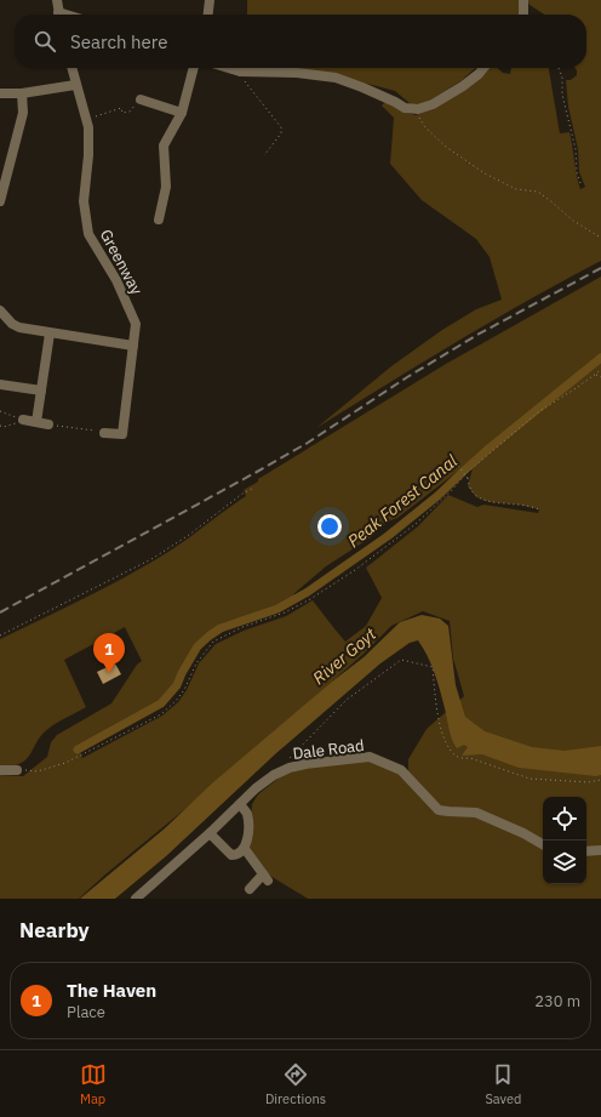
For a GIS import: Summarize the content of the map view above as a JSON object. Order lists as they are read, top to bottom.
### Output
{
  "streets": {
    "street": ["Greenway", "Dale Road"]
  },
  "water": ["Peak Forest Canal", "River Goyt"],
  "page": {
    "search": "Search here",
    "pins": "1",
    "heading": "Nearby",
    "list": [
      {
        "mark": "1",
        "name": "The Haven",
        "note": "Place",
        "value": "230 m"
      }
    ],
    "nav": ["Map", "Directions", "Saved"]
  }
}
